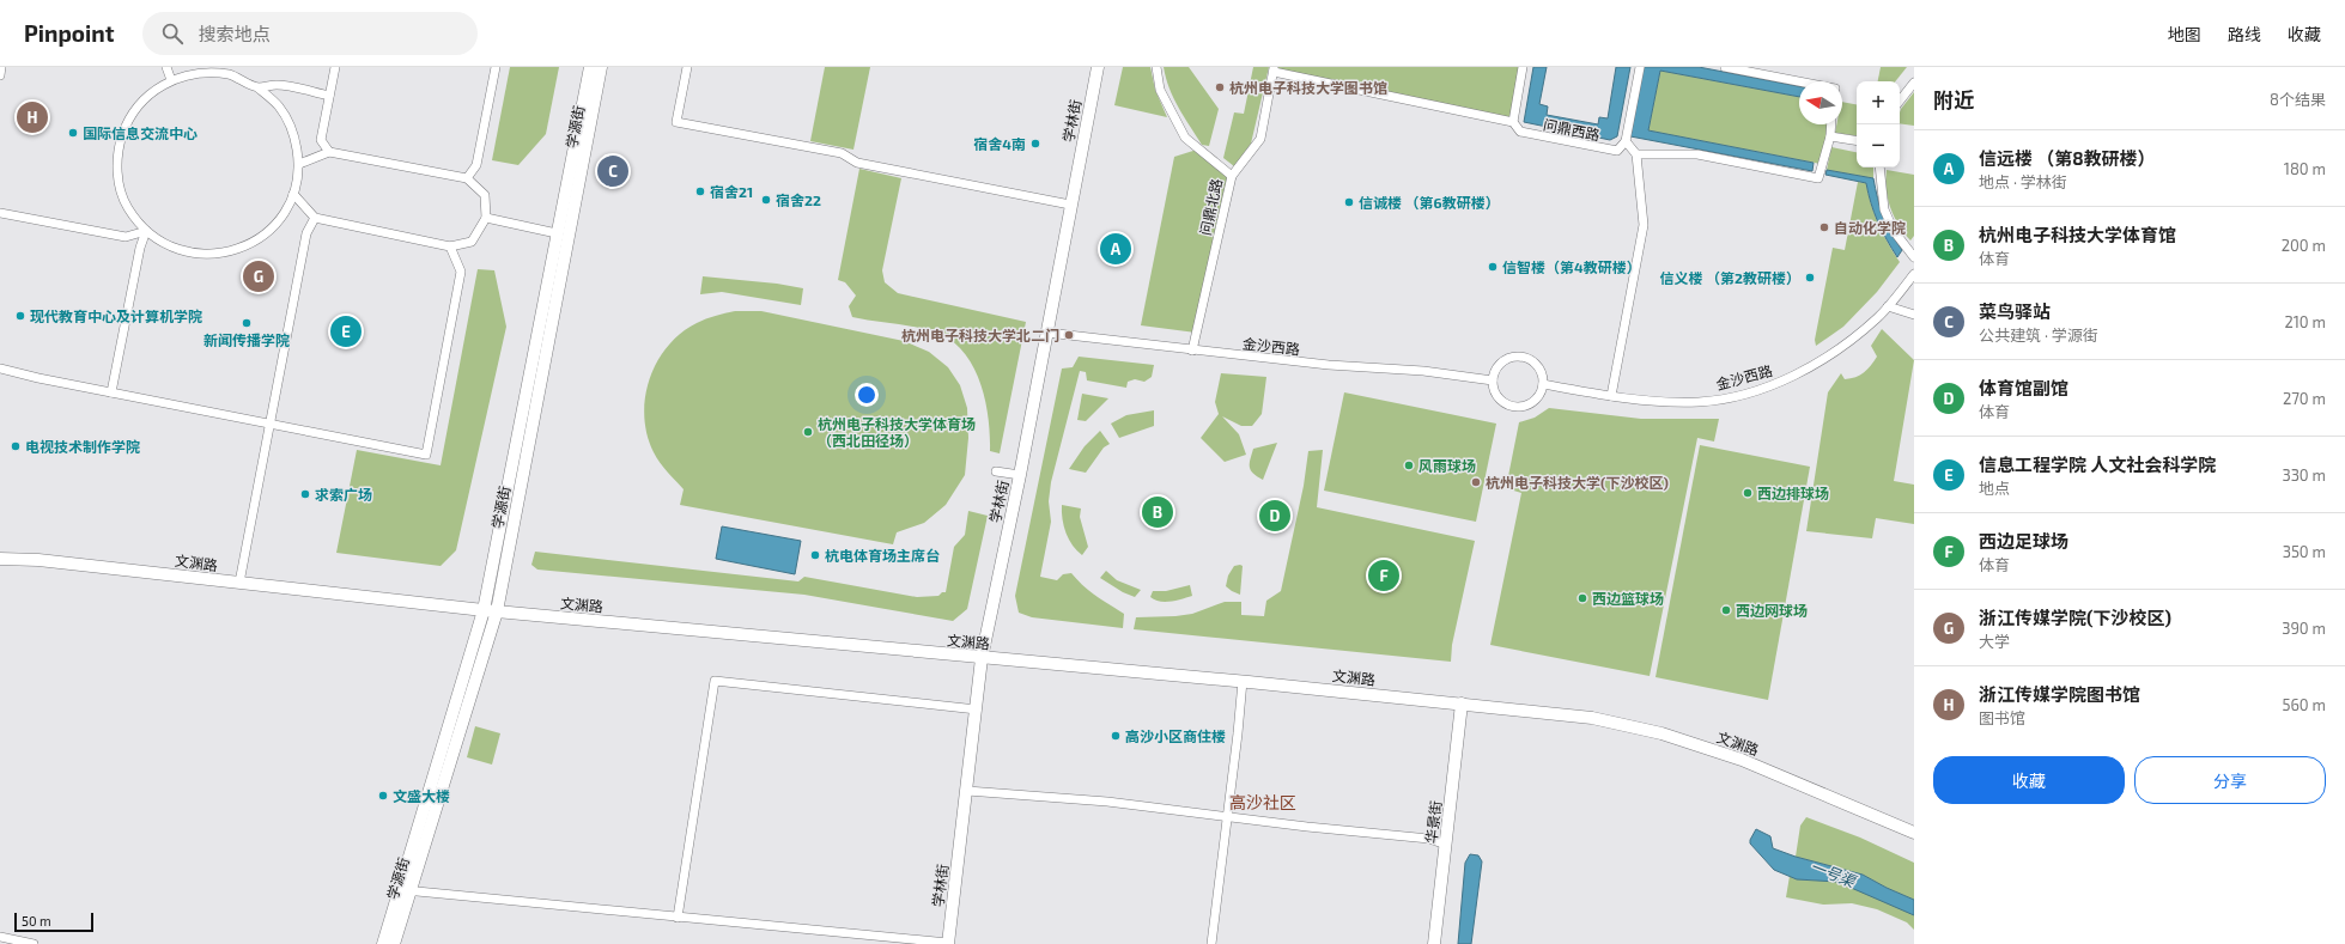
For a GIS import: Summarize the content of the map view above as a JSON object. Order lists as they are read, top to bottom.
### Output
{
  "streets": {
    "main road": [
      "学林街",
      "学源街",
      "文渊路",
      "华景街"
    ],
    "street": ["问鼎西路", "问鼎北路", "金沙西路"]
  },
  "crossings": [
    ["学林街", "金沙西路"],
    ["学林街", "文渊路"],
    ["学源街", "文渊路"],
    ["问鼎北路", "金沙西路"],
    ["文渊路", "华景街"]
  ],
  "districts": ["高沙社区"],
  "water": ["一号渠"],
  "places": [
    "杭州电子科技大学图书馆",
    "国际信息交流中心",
    "宿舍4南",
    "宿舍21",
    "宿舍22",
    "信诚楼 （第6教研楼）",
    "自动化学院",
    "信智楼（第4教研楼）",
    "信义楼 （第2教研楼）",
    "现代教育中心及计算机学院",
    "新闻传播学院",
    "杭州电子科技大学北二门",
    "杭州电子科技大学体育场 （西北田径场）",
    "电视技术制作学院",
    "风雨球场",
    "杭州电子科技大学(下沙校区)",
    "西边排球场",
    "求索广场",
    "杭电体育场主席台",
    "西边篮球场",
    "西边网球场",
    "高沙小区商住楼",
    "文盛大楼"
  ],
  "scale_bar": "50 m",
  "north": "left",
  "page": {
    "header": "Pinpoint",
    "search": "搜索地点",
    "nav": ["地图", "路线", "收藏"],
    "heading": ["附近", "8个结果"],
    "map_buttons": ["+", "−"],
    "pins": [
      "H",
      "C",
      "A",
      "G",
      "E",
      "B",
      "D",
      "F"
    ],
    "list": [
      {
        "mark": "A",
        "name": "信远楼 （第8教研楼）",
        "note": "地点 · 学林街",
        "value": "180 m"
      },
      {
        "mark": "B",
        "name": "杭州电子科技大学体育馆",
        "note": "体育",
        "value": "200 m"
      },
      {
        "mark": "C",
        "name": "菜鸟驿站",
        "note": "公共建筑 · 学源街",
        "value": "210 m"
      },
      {
        "mark": "D",
        "name": "体育馆副馆",
        "note": "体育",
        "value": "270 m"
      },
      {
        "mark": "E",
        "name": "信息工程学院 人文社会科学院",
        "note": "地点",
        "value": "330 m"
      },
      {
        "mark": "F",
        "name": "西边足球场",
        "note": "体育",
        "value": "350 m"
      },
      {
        "mark": "G",
        "name": "浙江传媒学院(下沙校区)",
        "note": "大学",
        "value": "390 m"
      },
      {
        "mark": "H",
        "name": "浙江传媒学院图书馆",
        "note": "图书馆",
        "value": "560 m"
      }
    ],
    "buttons": ["收藏", "分享"],
    "scale": "50 m"
  }
}
